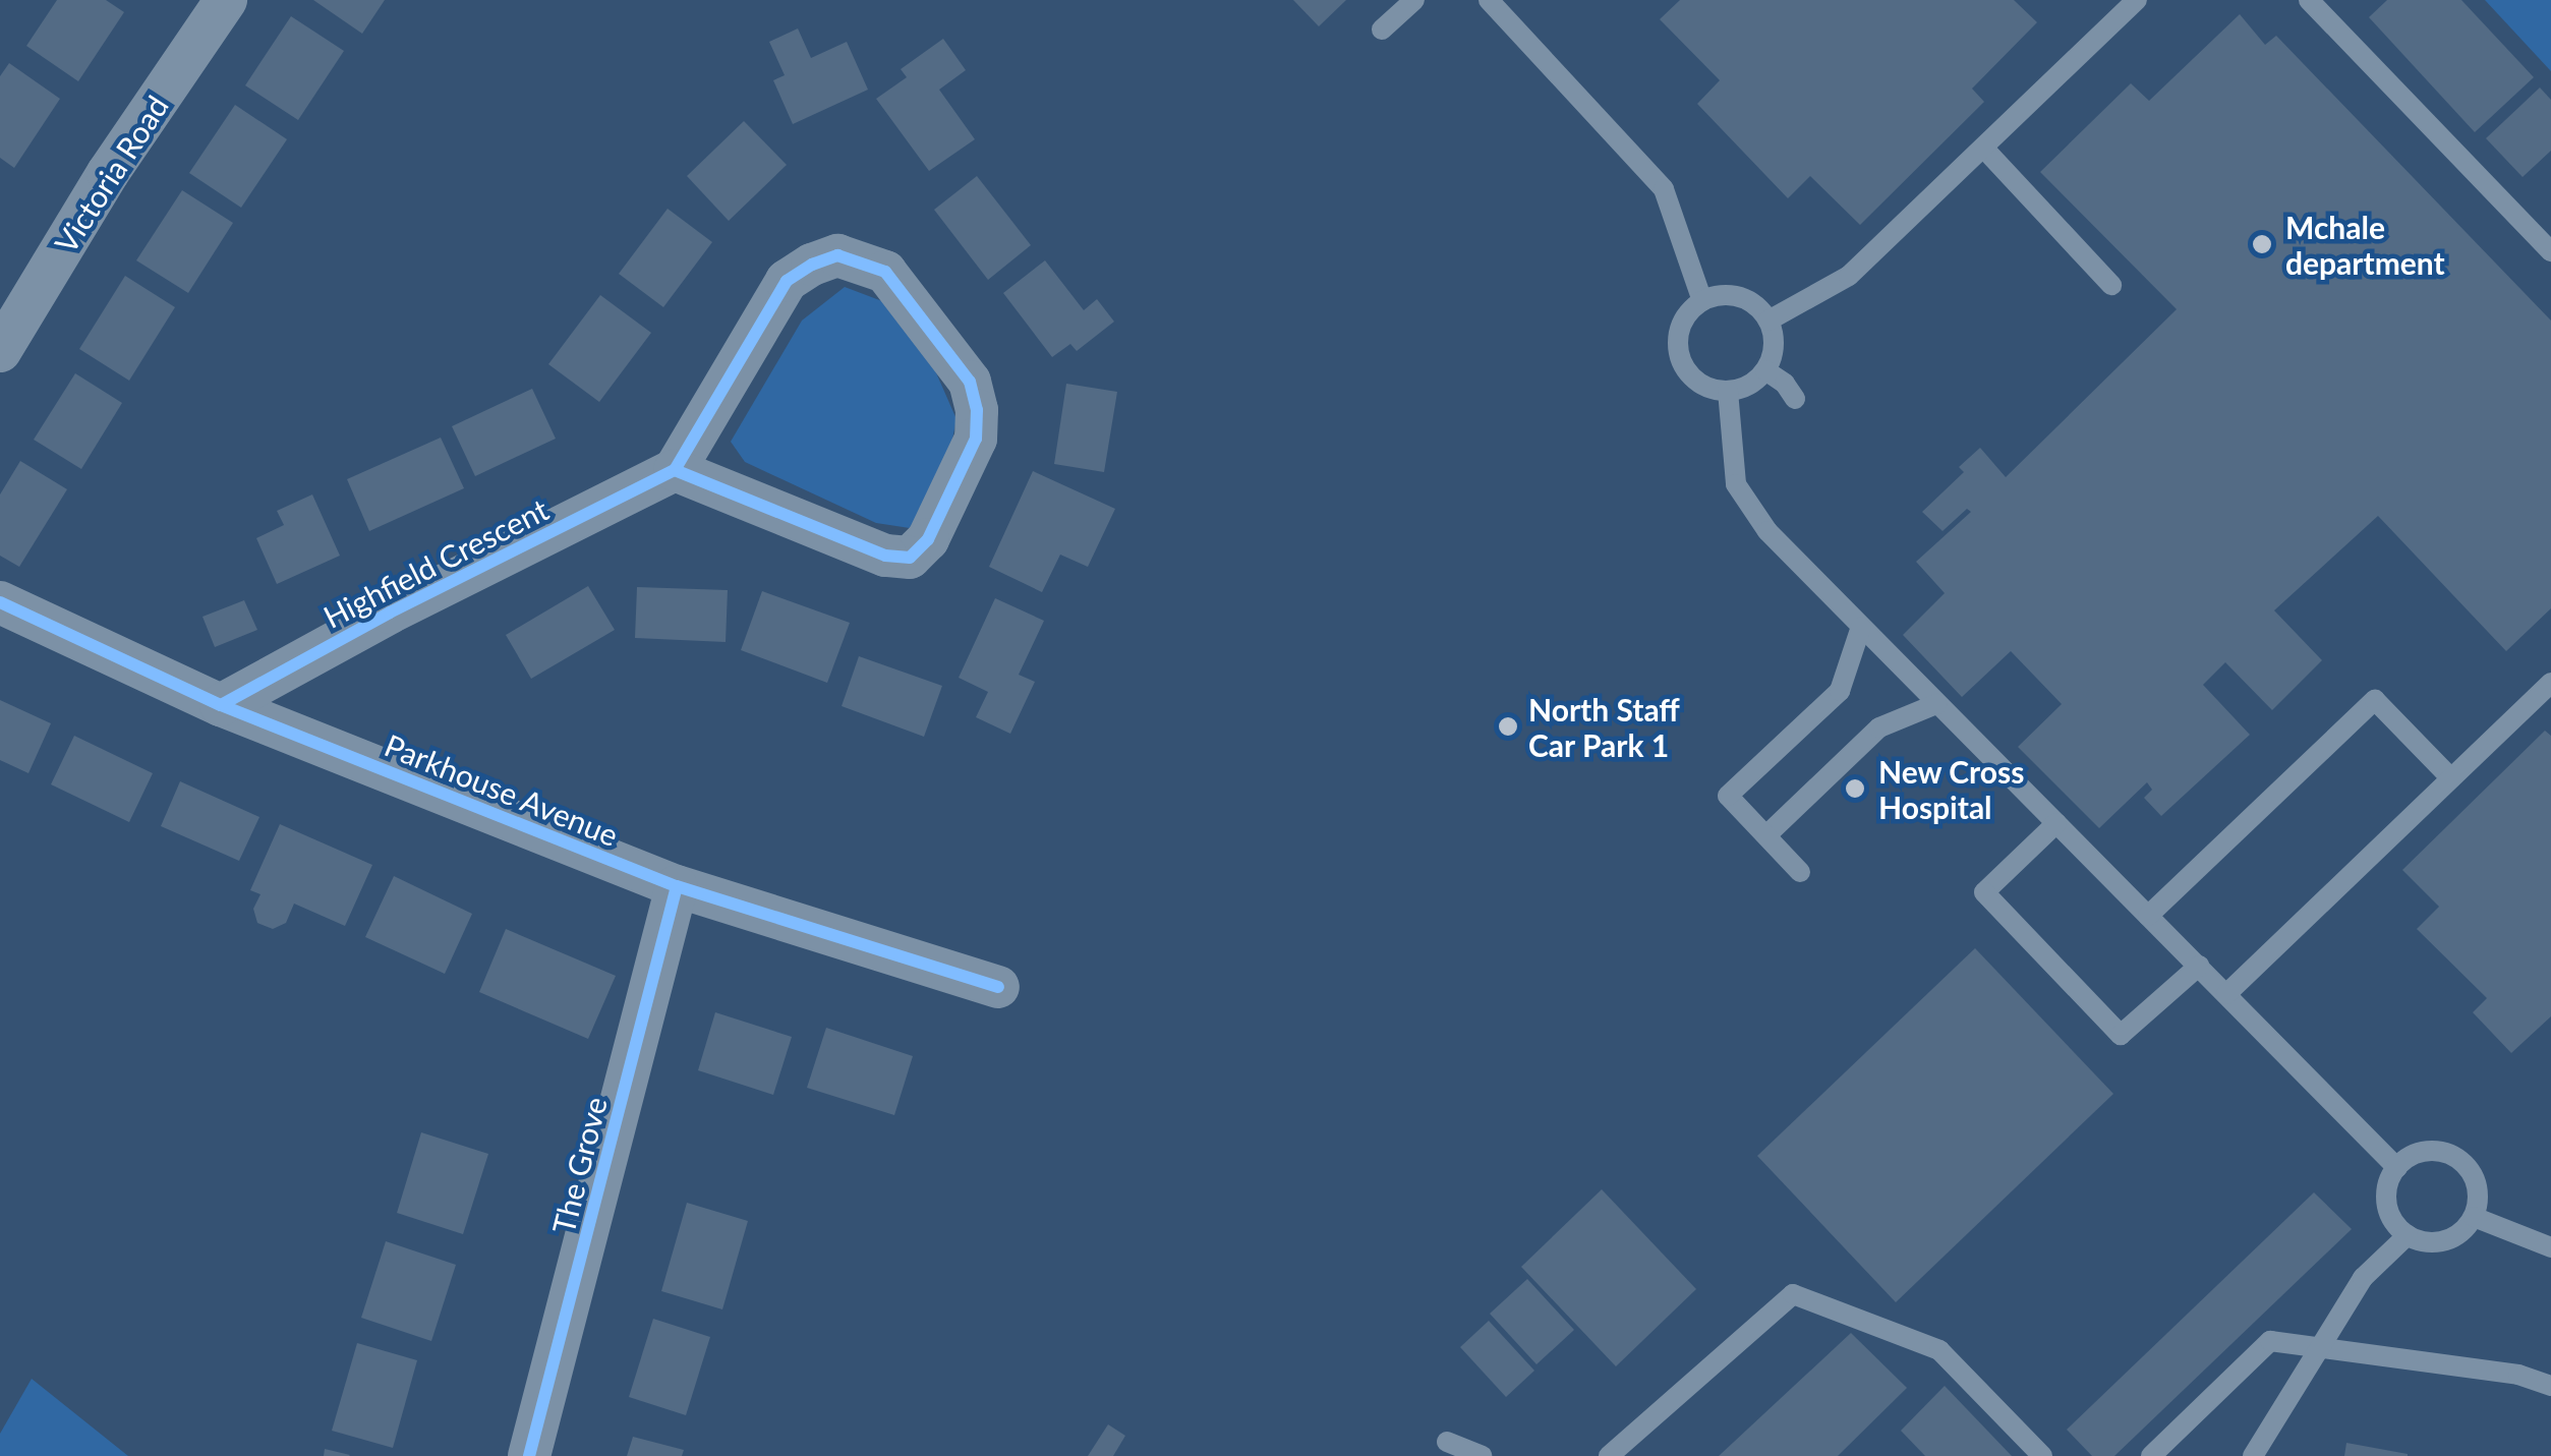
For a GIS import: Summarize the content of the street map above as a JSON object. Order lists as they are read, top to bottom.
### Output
{
  "streets": {
    "street": [
      "Victoria Road",
      "Highfield Crescent",
      "Parkhouse Avenue",
      "The Grove"
    ]
  },
  "crossings": [
    ["Highfield Crescent", "Parkhouse Avenue"],
    ["Parkhouse Avenue", "The Grove"]
  ],
  "places": ["Mchale department", "North Staff Car Park 1", "New Cross Hospital"]
}
